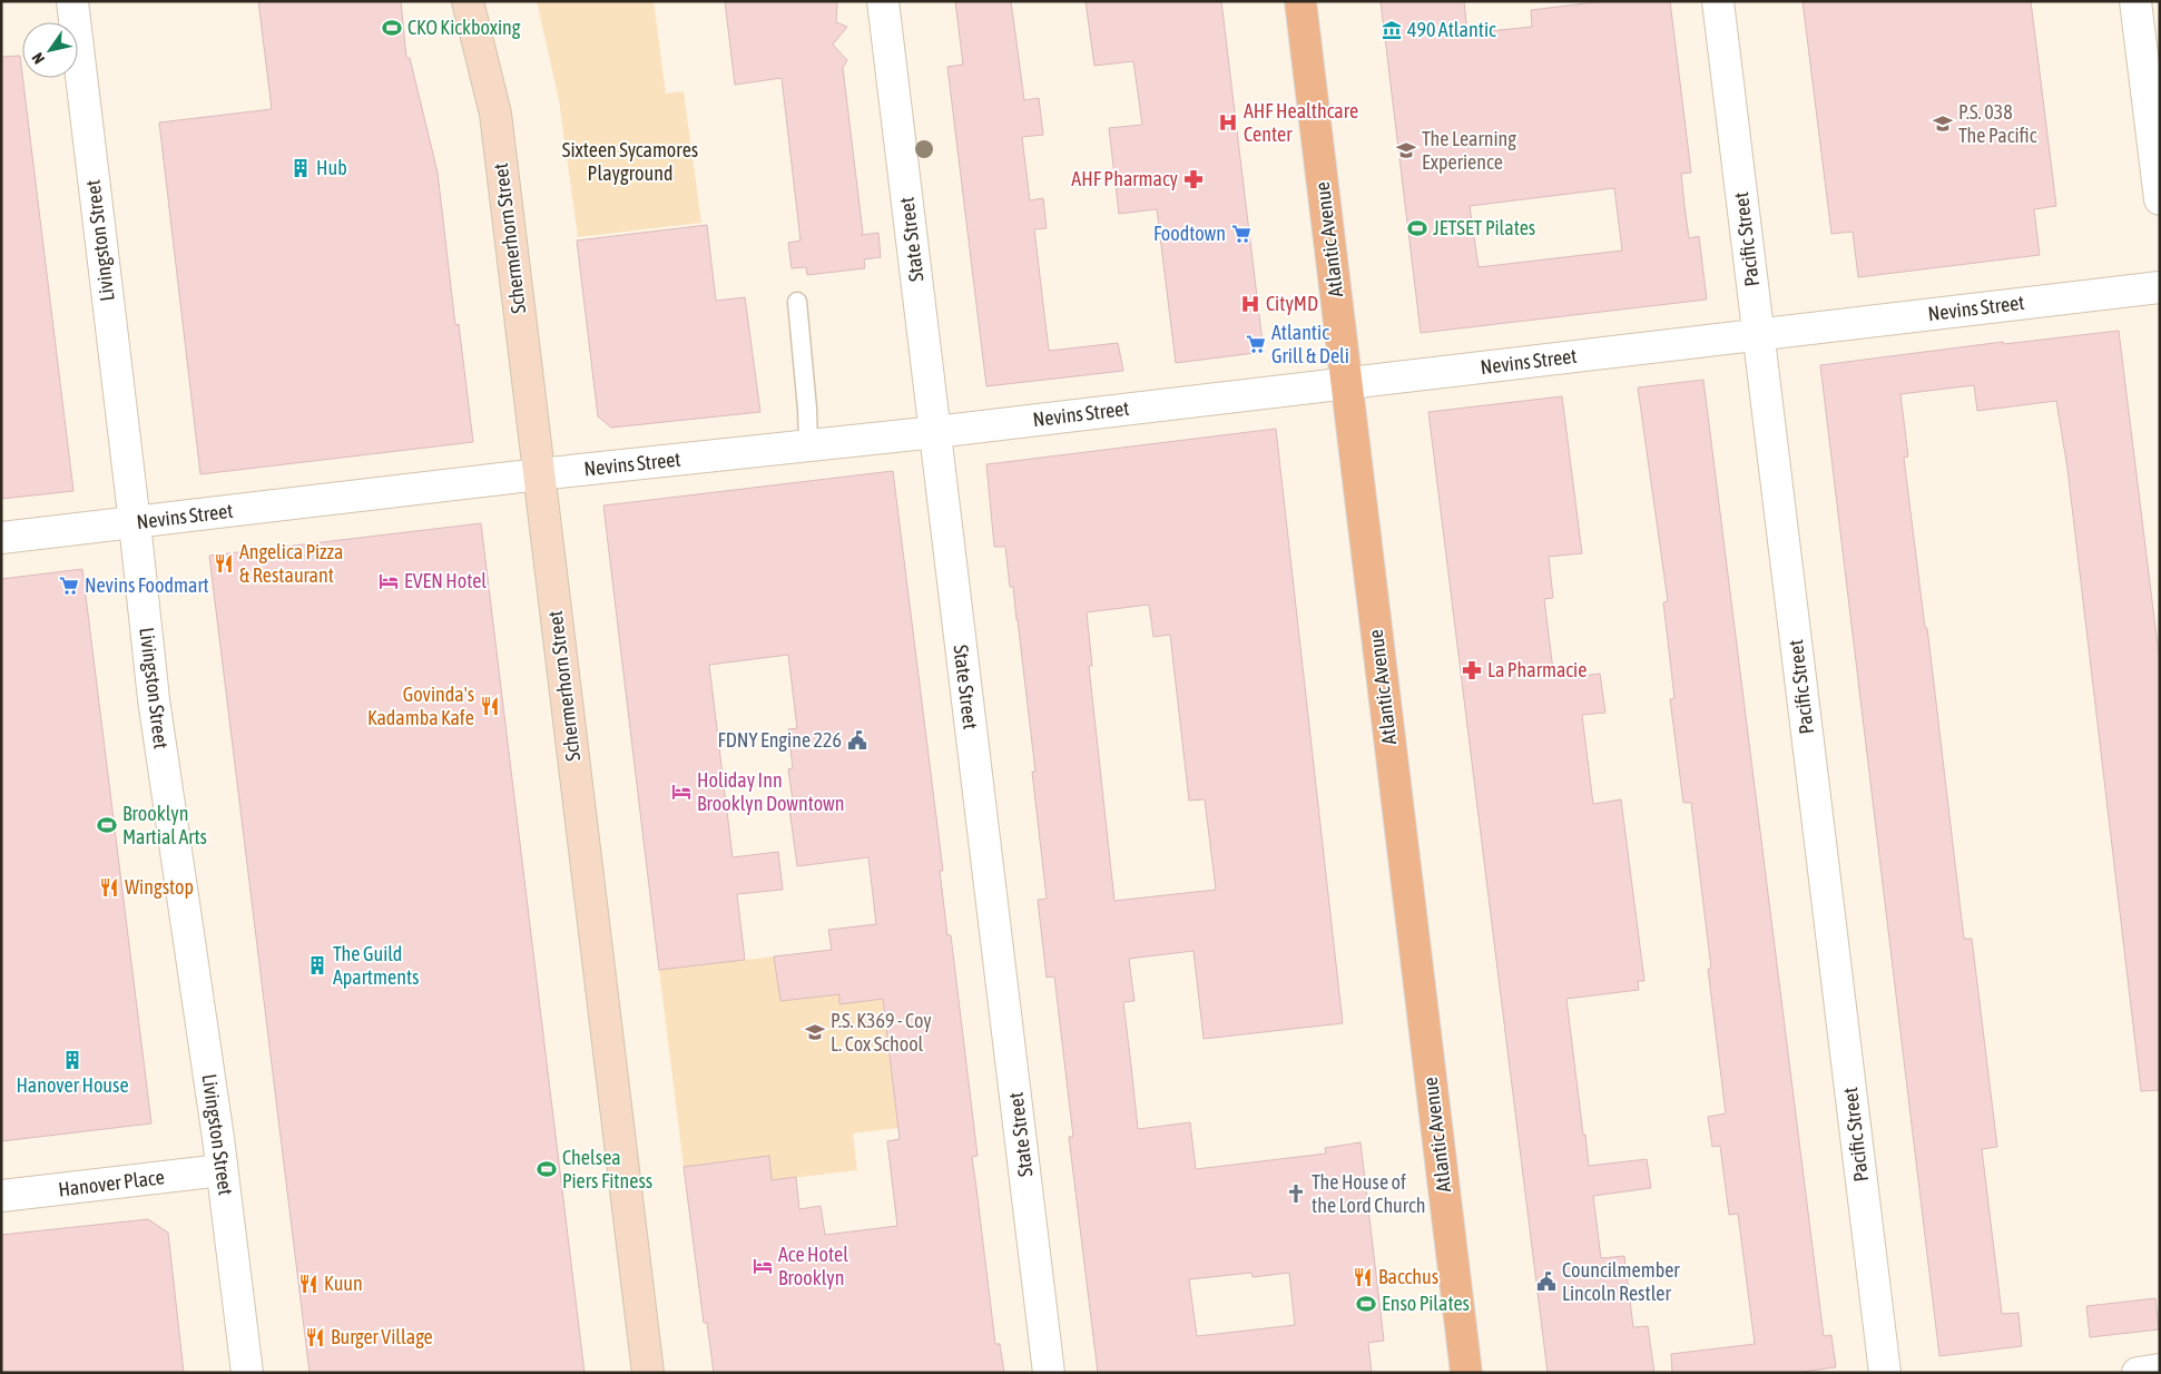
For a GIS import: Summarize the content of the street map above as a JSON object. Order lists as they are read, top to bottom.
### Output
{
  "streets": {
    "main road": ["Schermerhorn Street", "Atlantic Avenue"],
    "street": [
      "State Street",
      "Pacific Street",
      "Livingston Street",
      "Nevins Street",
      "Hanover Place"
    ]
  },
  "crossings": [
    ["Schermerhorn Street", "Nevins Street"],
    ["State Street", "Nevins Street"],
    ["Atlantic Avenue", "Nevins Street"],
    ["Pacific Street", "Nevins Street"],
    ["Livingston Street", "Nevins Street"],
    ["Livingston Street", "Hanover Place"]
  ],
  "parks": ["Sixteen Sycamores Playground"],
  "places": {
    "sports": [
      "CKO Kickboxing",
      "JETSET Pilates",
      "Brooklyn Martial Arts",
      "Chelsea Piers Fitness",
      "Enso Pilates"
    ],
    "museum": ["490 Atlantic"],
    "hospital": ["AHF Healthcare Center", "CityMD"],
    "school or university": ["P.S. 038 The Pacific", "The Learning Experience", "P.S. K369 - Coy L. Cox School"],
    "building": ["Hub", "The Guild Apartments", "Hanover House"],
    "pharmacy": ["AHF Pharmacy", "La Pharmacie"],
    "supermarket": ["Foodtown", "Atlantic Grill & Deli", "Nevins Foodmart"],
    "restaurant": [
      "Angelica Pizza & Restaurant",
      "Govinda's Kadamba Kafe",
      "Wingstop",
      "Bacchus",
      "Kuun",
      "Burger Village"
    ],
    "hotel": ["EVEN Hotel", "Holiday Inn Brooklyn Downtown", "Ace Hotel Brooklyn"],
    "public building": ["FDNY Engine 226", "Councilmember Lincoln Restler"],
    "church": ["The House of the Lord Church"]
  },
  "north": "bottom left"
}
